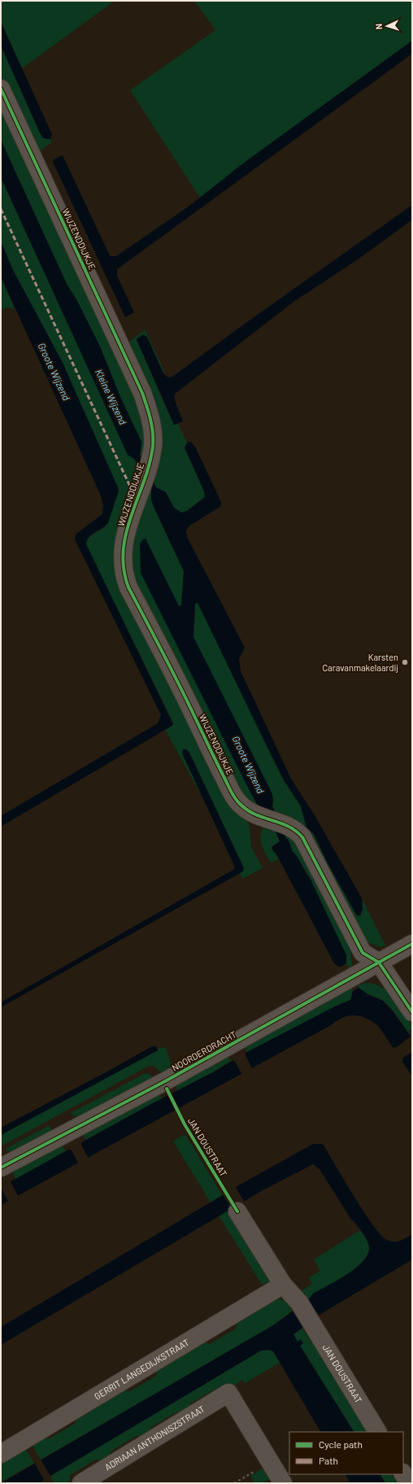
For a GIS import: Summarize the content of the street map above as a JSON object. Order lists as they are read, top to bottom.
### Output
{
  "streets": {
    "street": [
      "WIJZENDDIJKJE",
      "NOORDERDRACHT",
      "JAN DOUSTRAAT",
      "GERRIT LANGEDIJKSTRAAT",
      "ADRIAAN ANTHONISZSTRAAT"
    ]
  },
  "crossings": [
    ["WIJZENDDIJKJE", "NOORDERDRACHT"],
    ["JAN DOUSTRAAT", "GERRIT LANGEDIJKSTRAAT"]
  ],
  "water": ["Groote Wijzend", "Kleine Wijzend"],
  "places": ["Karsten Caravanmakelaardij"],
  "legend": ["Cycle path", "Path"],
  "north": "left"
}
